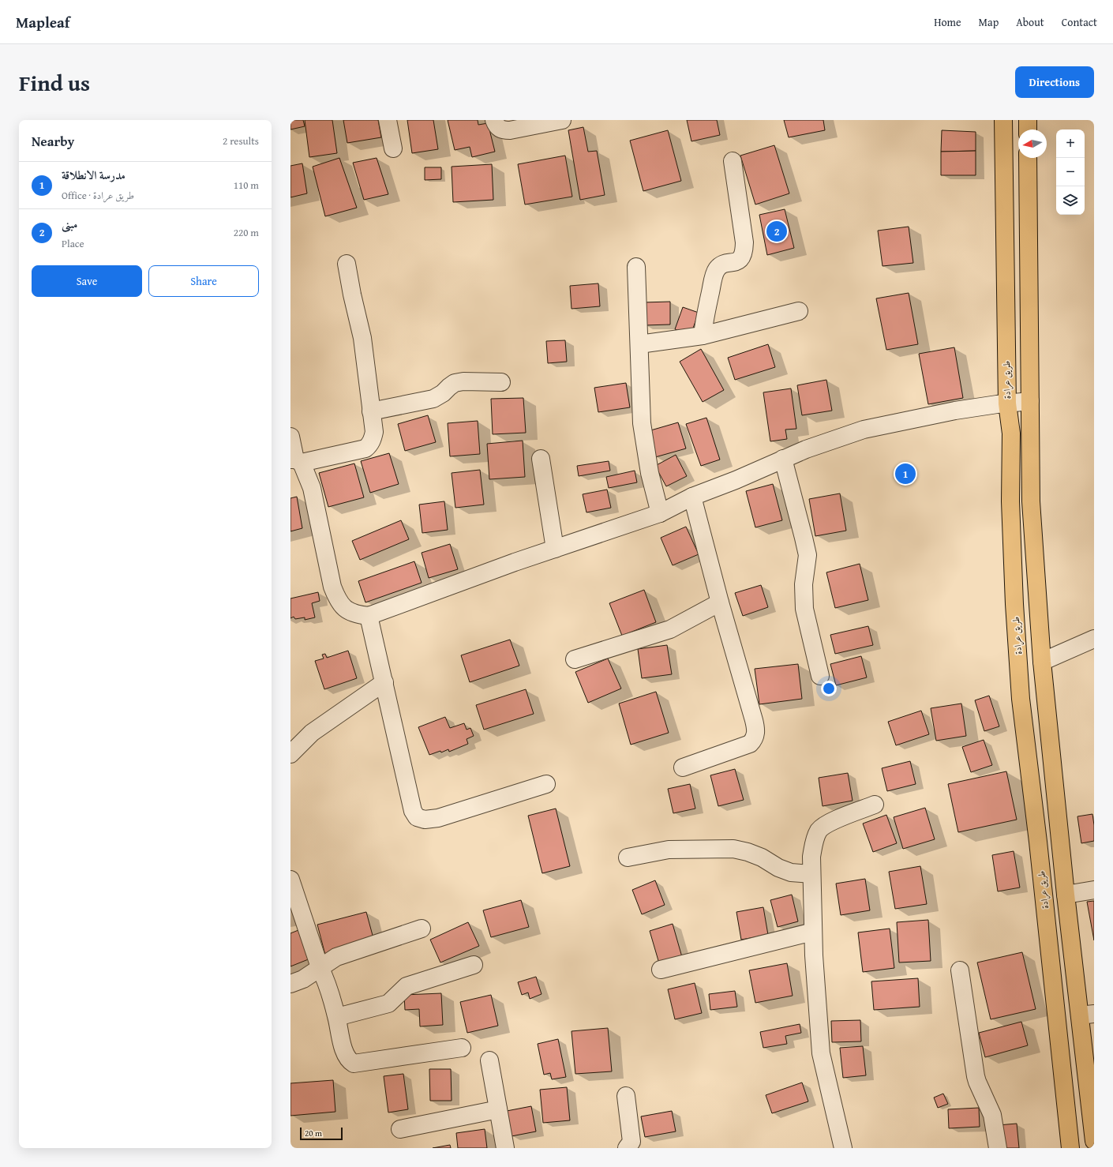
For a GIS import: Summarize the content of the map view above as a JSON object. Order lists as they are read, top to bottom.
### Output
{
  "streets": {
    "main road": ["طريق عرادة"]
  },
  "scale_bar": "20 m",
  "north": "left",
  "page": {
    "header": "Mapleaf",
    "nav": [
      "Home",
      "Map",
      "About",
      "Contact"
    ],
    "title": "Find us",
    "buttons": [
      "Directions",
      ["Save", "Share"]
    ],
    "heading": ["Nearby", "2 results"],
    "map_buttons": ["+", "−"],
    "list": [
      {
        "mark": "1",
        "name": "مدرسة الانطلاقة",
        "note": "Office · طريق عرادة",
        "value": "110 m"
      },
      {
        "mark": "2",
        "name": "مبنى",
        "note": "Place",
        "value": "220 m"
      }
    ],
    "pins": ["2", "1"],
    "scale": "20 m"
  }
}
